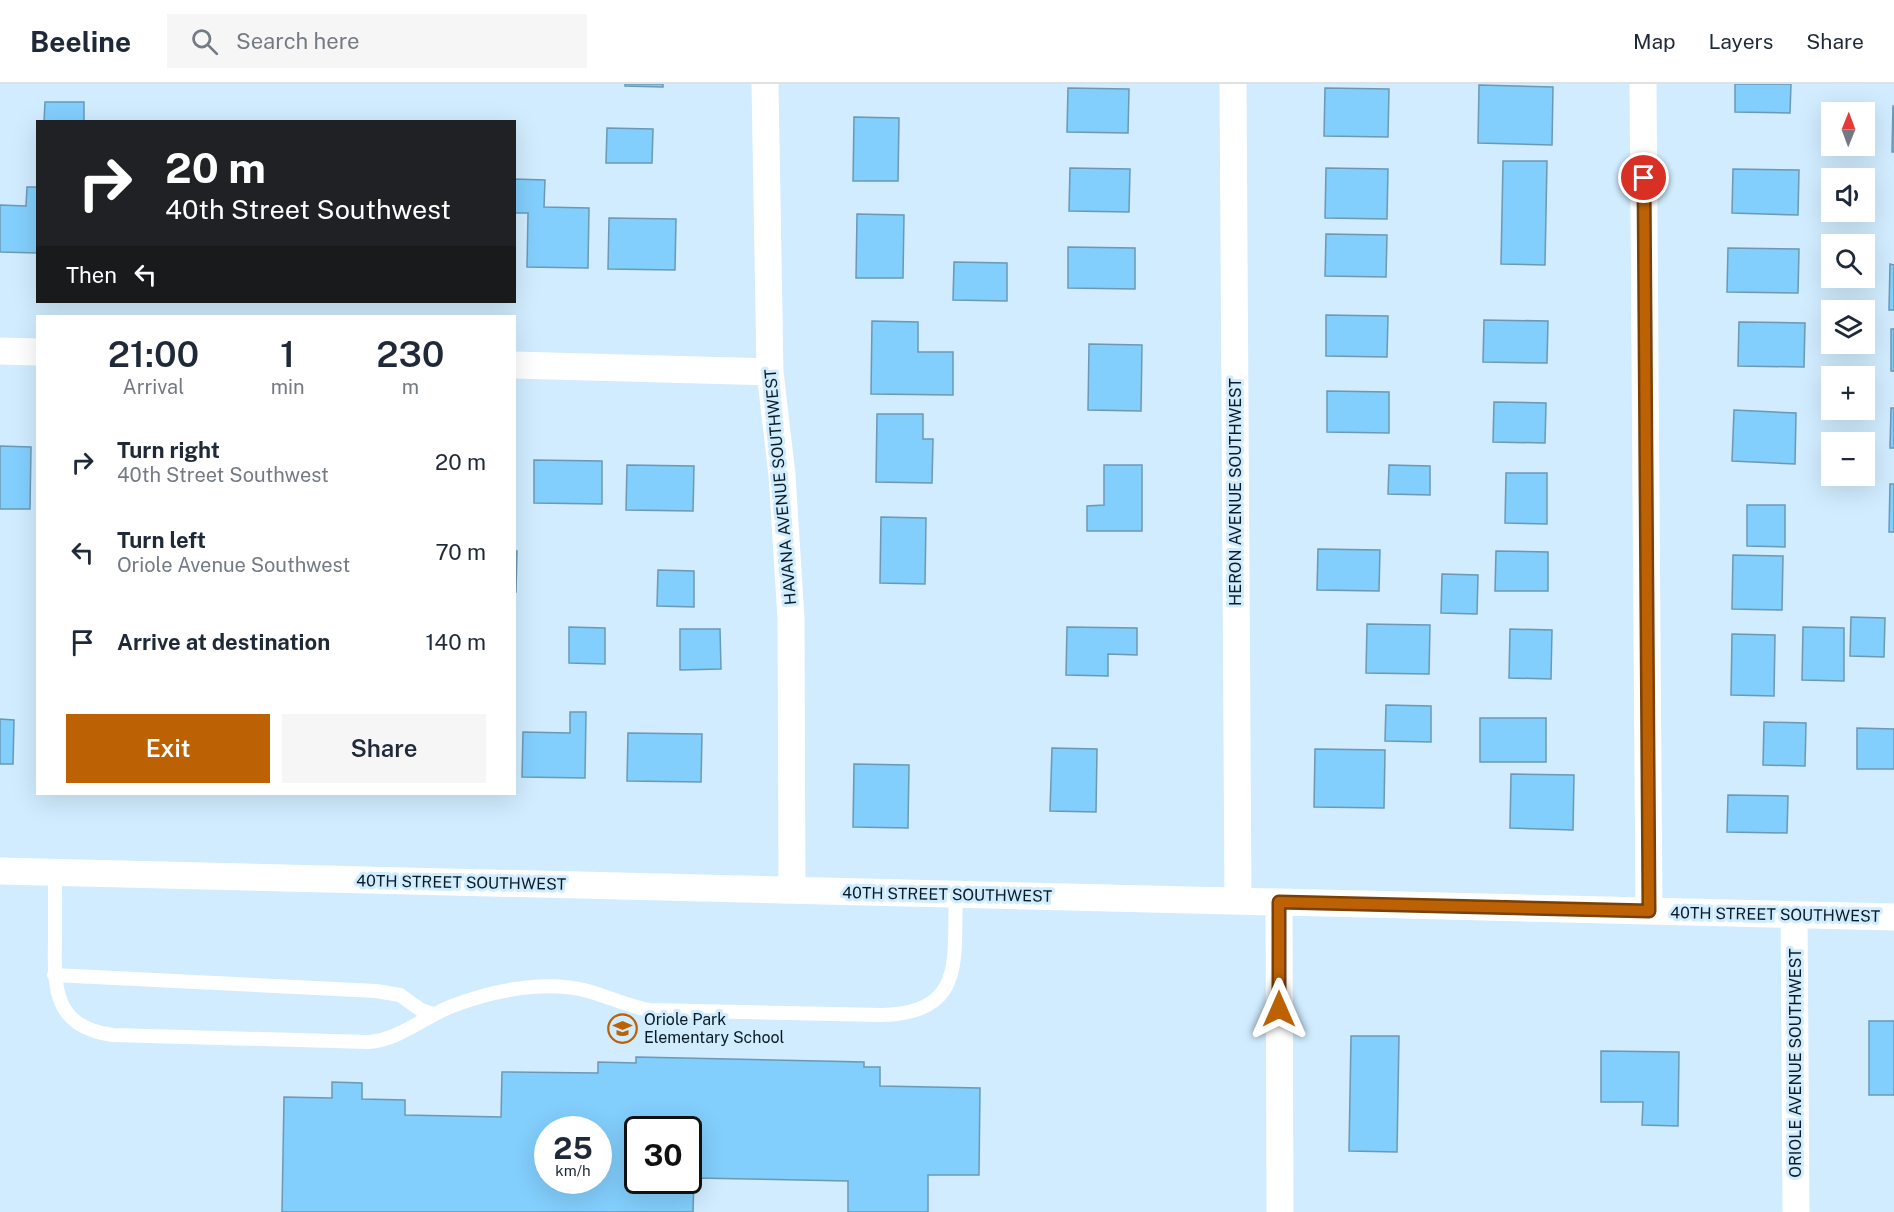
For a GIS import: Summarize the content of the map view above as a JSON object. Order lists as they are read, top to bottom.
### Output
{
  "streets": {
    "street": [
      "HAVANA AVENUE SOUTHWEST",
      "HERON AVENUE SOUTHWEST",
      "40TH STREET SOUTHWEST",
      "ORIOLE AVENUE SOUTHWEST"
    ]
  },
  "crossings": [
    ["HAVANA AVENUE SOUTHWEST", "40TH STREET SOUTHWEST"],
    ["HERON AVENUE SOUTHWEST", "40TH STREET SOUTHWEST"],
    ["40TH STREET SOUTHWEST", "ORIOLE AVENUE SOUTHWEST"]
  ],
  "places": {
    "school or university": ["Oriole Park Elementary School"]
  },
  "north": "top",
  "page": {
    "header": "Beeline",
    "search": "Search here",
    "nav": ["Map", "Layers", "Share"],
    "map_buttons": ["+", "−"],
    "turn": ["20 m", "40th Street Southwest"],
    "then": "Then",
    "eta": [
      "21:00",
      "Arrival",
      "1",
      "min",
      "230",
      "m"
    ],
    "list": [
      {
        "name": "Turn right",
        "note": "40th Street Southwest",
        "value": "20 m"
      },
      {
        "name": "Turn left",
        "note": "Oriole Avenue Southwest",
        "value": "70 m"
      },
      {
        "name": "Arrive at destination",
        "value": "140 m"
      }
    ],
    "buttons": ["Exit", "Share"],
    "speed": "25 km/h",
    "limit": "30"
  }
}
